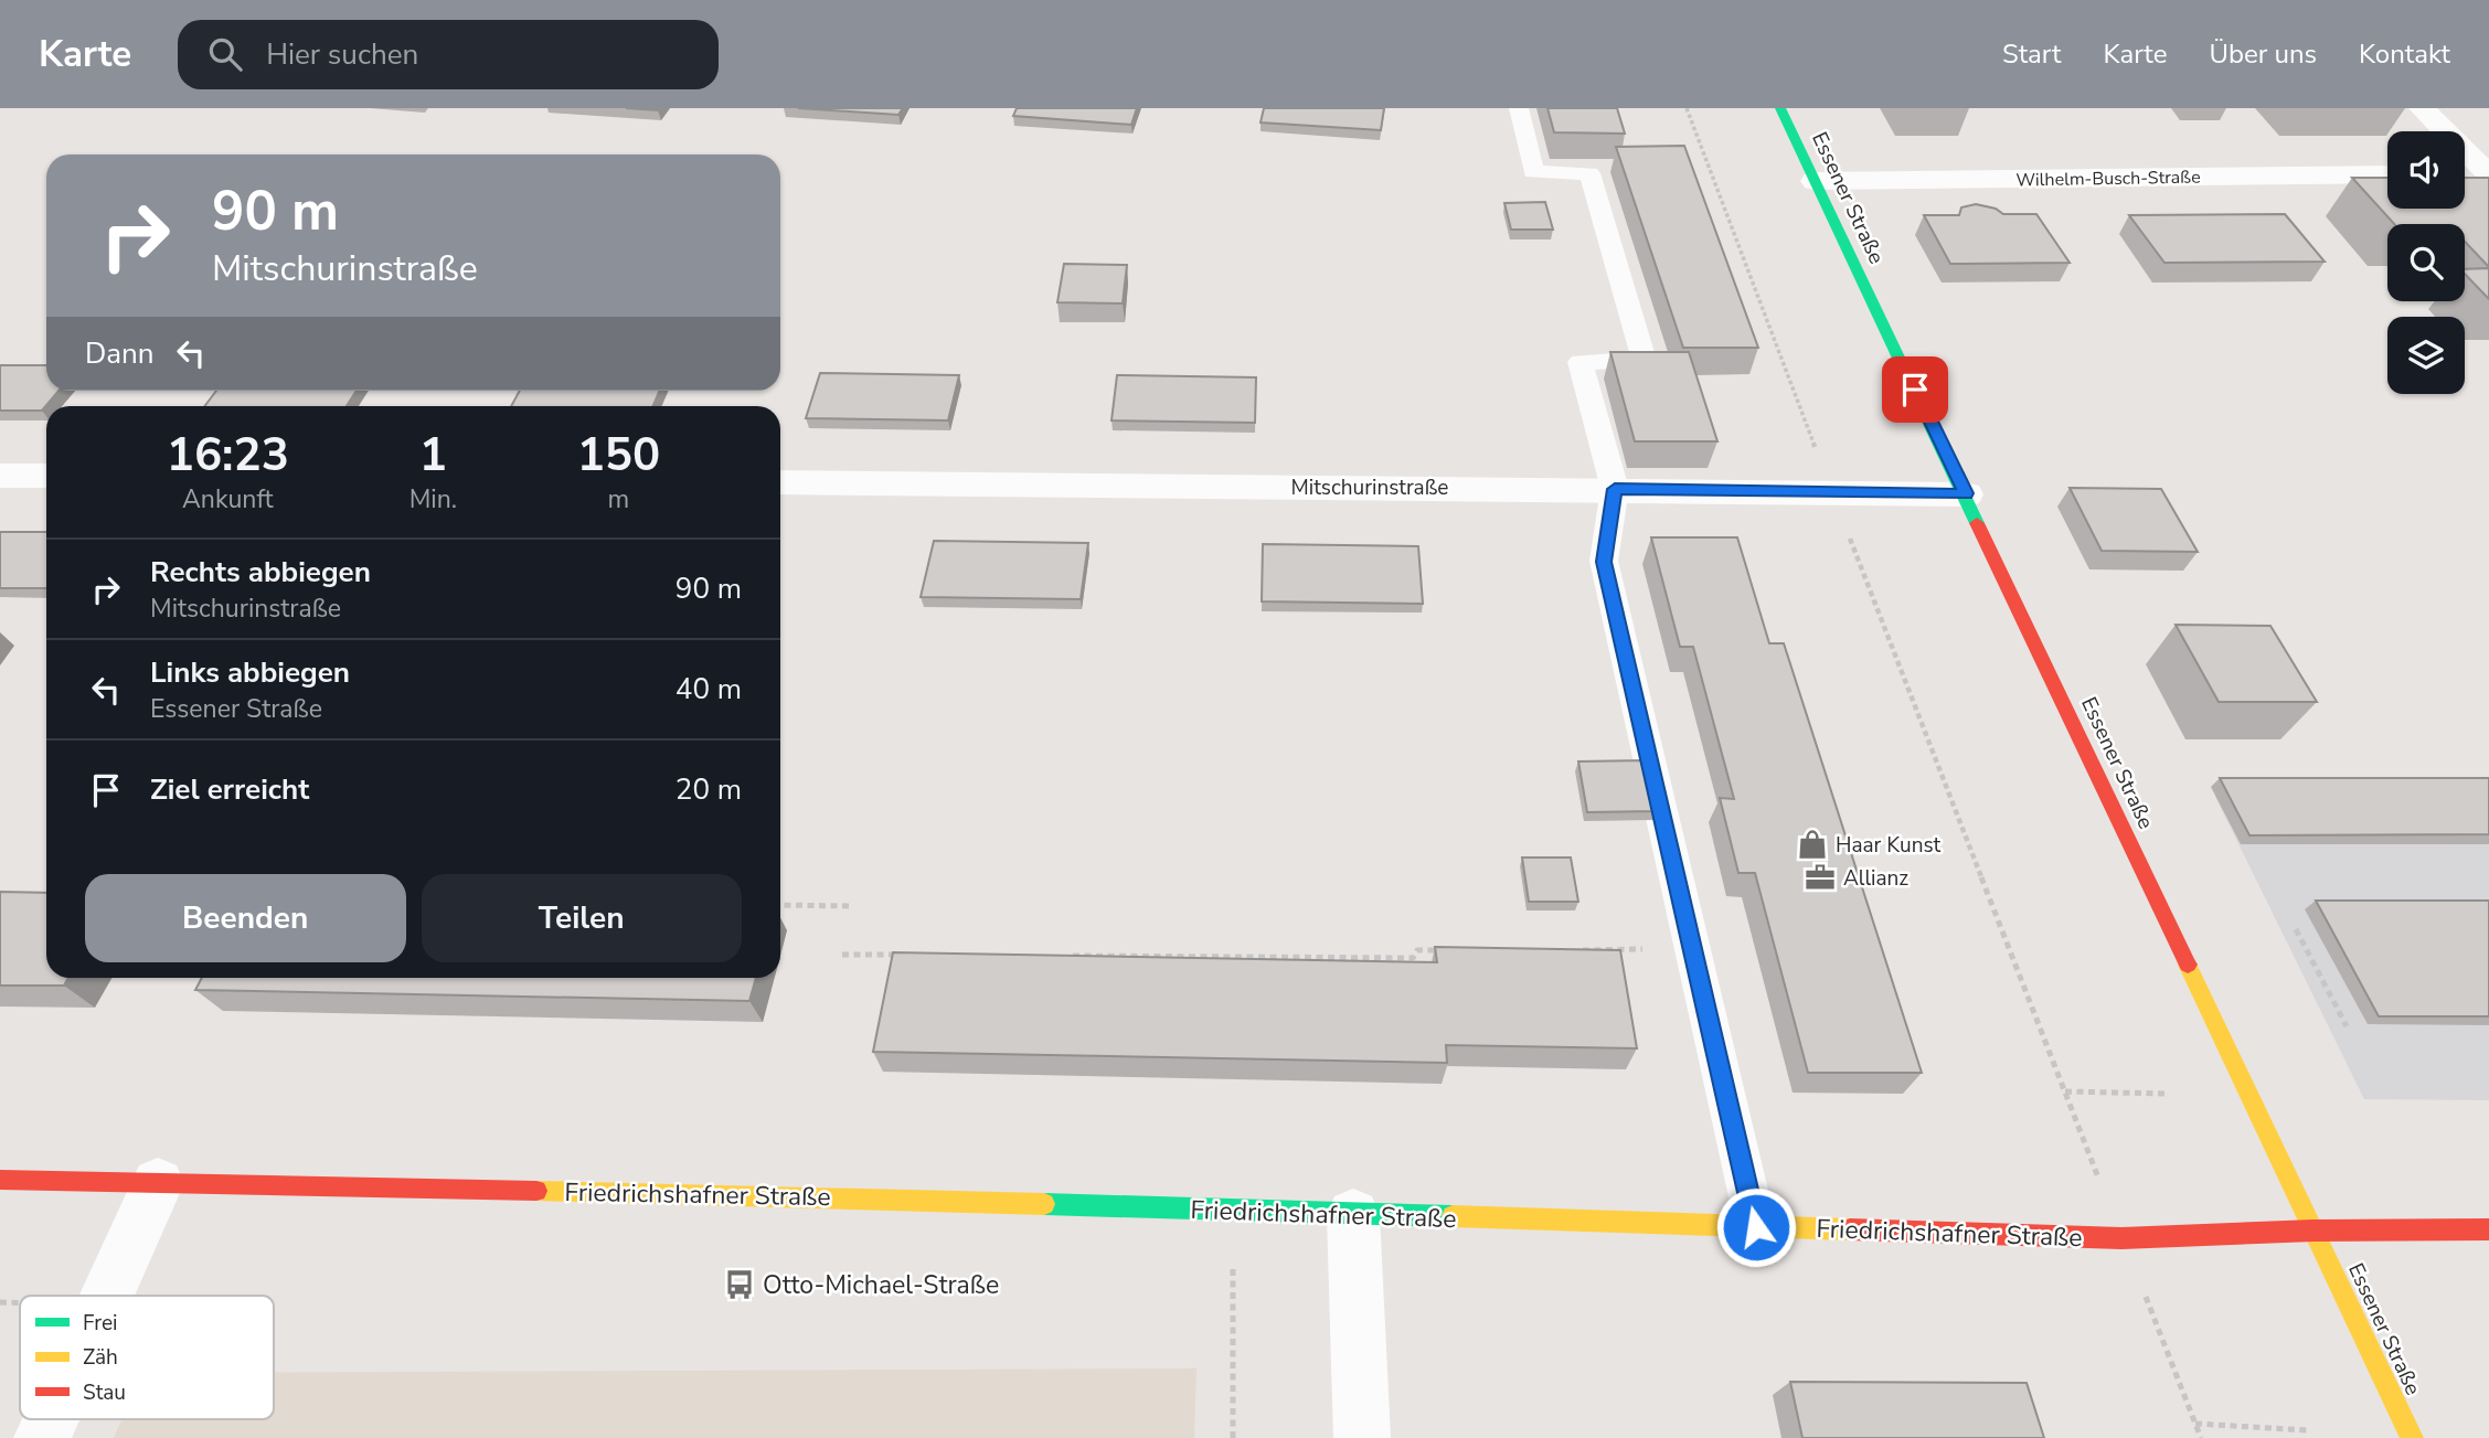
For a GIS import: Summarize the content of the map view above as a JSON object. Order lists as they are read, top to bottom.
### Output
{
  "streets": {
    "main road": ["Essener Straße", "Friedrichshafner Straße"],
    "street": ["Wilhelm-Busch-Straße", "Mitschurinstraße"]
  },
  "crossings": [
    ["Wilhelm-Busch-Straße", "Essener Straße"],
    ["Essener Straße", "Mitschurinstraße"],
    ["Essener Straße", "Friedrichshafner Straße"]
  ],
  "places": {
    "shop": ["Haar Kunst"],
    "office": ["Allianz"],
    "bus stop": ["Otto-Michael-Straße"]
  },
  "legend": ["Frei", "Zäh", "Stau"],
  "page": {
    "header": "Karte",
    "search": "Hier suchen",
    "nav": [
      "Start",
      "Karte",
      "Über uns",
      "Kontakt"
    ],
    "turn": ["90 m", "Mitschurinstraße"],
    "then": "Dann",
    "eta": [
      "16:23",
      "Ankunft",
      "1",
      "Min.",
      "150",
      "m"
    ],
    "list": [
      {
        "name": "Rechts abbiegen",
        "note": "Mitschurinstraße",
        "value": "90 m"
      },
      {
        "name": "Links abbiegen",
        "note": "Essener Straße",
        "value": "40 m"
      },
      {
        "name": "Ziel erreicht",
        "value": "20 m"
      }
    ],
    "buttons": ["Beenden", "Teilen"]
  }
}
